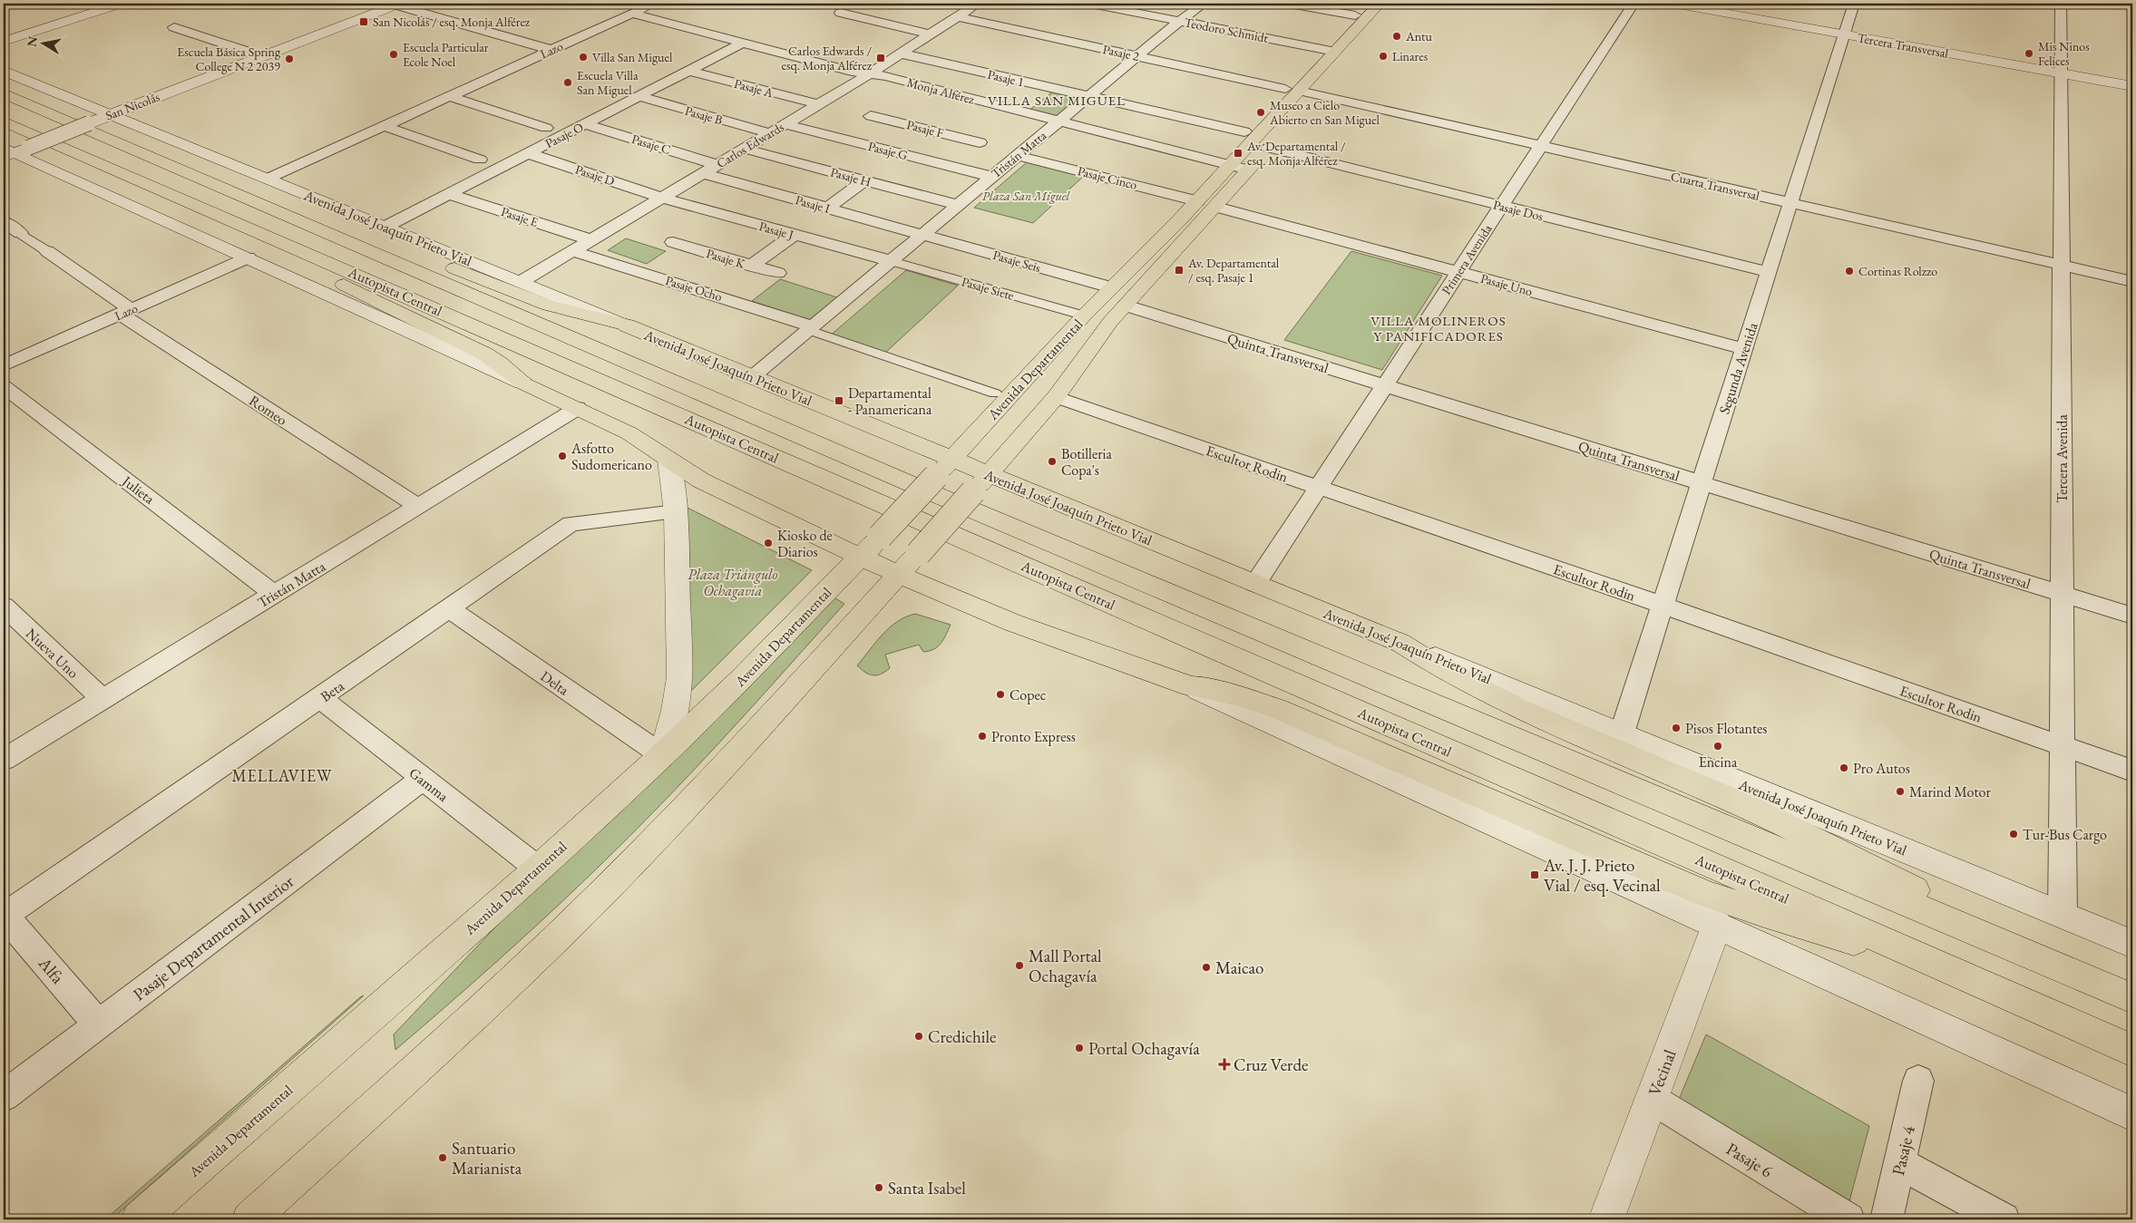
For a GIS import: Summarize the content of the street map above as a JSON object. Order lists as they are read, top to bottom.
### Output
{
  "streets": {
    "main road": [
      "Tercera Transversal",
      "San Nicolás",
      "Avenida José Joaquín Prieto Vial",
      "Autopista Central",
      "Avenida Departamental",
      "Vecinal"
    ],
    "street": [
      "Teodoro Schmidt",
      "Lazo",
      "Pasaje 2",
      "Pasaje 1",
      "Pasaje A",
      "Monja Alférez",
      "Pasaje B",
      "Pasaje F",
      "Pasaje O",
      "Pasaje C",
      "Carlos Edwards",
      "Pasaje G",
      "Tristán Matta",
      "Pasaje D",
      "Pasaje H",
      "Pasaje Cinco",
      "Cuarta Transversal",
      "Pasaje I",
      "Pasaje Dos",
      "Pasaje E",
      "Pasaje J",
      "Pasaje K",
      "Primera Avenida",
      "Pasaje Seis",
      "Pasaje Uno",
      "Pasaje Ocho",
      "Pasaje Siete",
      "Quinta Transversal",
      "Segunda Avenida",
      "Romeo",
      "Tercera Avenida",
      "Escultor Rodin",
      "Julieta",
      "Nueva Uno",
      "Delta",
      "Beta",
      "Gamma",
      "Pasaje Departamental Interior",
      "Alfa",
      "Pasaje 4",
      "Pasaje 6"
    ]
  },
  "crossings": [
    ["Teodoro Schmidt", "Tristán Matta"],
    ["Teodoro Schmidt", "Avenida Departamental"],
    ["Tercera Transversal", "Segunda Avenida"],
    ["Tercera Transversal", "Tercera Avenida"],
    ["Lazo", "Monja Alférez"],
    ["Lazo", "Avenida José Joaquín Prieto Vial"],
    ["Lazo", "Romeo"],
    ["Pasaje 2", "Carlos Edwards"],
    ["Pasaje 2", "Tristán Matta"],
    ["Pasaje 2", "Cuarta Transversal"],
    ["Pasaje 2", "Avenida Departamental"],
    ["Pasaje 1", "Carlos Edwards"],
    ["Pasaje 1", "Tristán Matta"],
    ["Pasaje A", "Pasaje O"],
    ["Pasaje A", "Carlos Edwards"],
    ["Monja Alférez", "Pasaje O"],
    ["Monja Alférez", "Carlos Edwards"],
    ["Monja Alférez", "Tristán Matta"],
    ["Monja Alférez", "Avenida Departamental"],
    ["San Nicolás", "Avenida José Joaquín Prieto Vial"],
    ["Pasaje B", "Pasaje O"],
    ["Pasaje B", "Carlos Edwards"],
    ["Pasaje O", "Pasaje C"],
    ["Pasaje O", "Pasaje D"],
    ["Pasaje O", "Pasaje E"],
    ["Pasaje O", "Avenida José Joaquín Prieto Vial"],
    ["Pasaje C", "Carlos Edwards"],
    ["Carlos Edwards", "Pasaje G"],
    ["Carlos Edwards", "Pasaje D"],
    ["Carlos Edwards", "Pasaje H"],
    ["Carlos Edwards", "Pasaje I"],
    ["Carlos Edwards", "Pasaje E"],
    ["Carlos Edwards", "Avenida José Joaquín Prieto Vial"],
    ["Carlos Edwards", "Pasaje J"],
    ["Carlos Edwards", "Pasaje Ocho"],
    ["Pasaje G", "Tristán Matta"],
    ["Tristán Matta", "Pasaje H"],
    ["Tristán Matta", "Pasaje Cinco"],
    ["Tristán Matta", "Pasaje I"],
    ["Tristán Matta", "Avenida José Joaquín Prieto Vial"],
    ["Tristán Matta", "Pasaje J"],
    ["Tristán Matta", "Pasaje Seis"],
    ["Tristán Matta", "Pasaje Ocho"],
    ["Tristán Matta", "Pasaje Siete"],
    ["Tristán Matta", "Romeo"],
    ["Tristán Matta", "Julieta"],
    ["Tristán Matta", "Nueva Uno"],
    ["Pasaje D", "Pasaje J"],
    ["Pasaje Cinco", "Avenida Departamental"],
    ["Cuarta Transversal", "Primera Avenida"],
    ["Cuarta Transversal", "Segunda Avenida"],
    ["Cuarta Transversal", "Avenida Departamental"],
    ["Cuarta Transversal", "Tercera Avenida"],
    ["Pasaje I", "Pasaje Seis"],
    ["Pasaje Dos", "Primera Avenida"],
    ["Pasaje Dos", "Segunda Avenida"],
    ["Pasaje Dos", "Avenida Departamental"],
    ["Avenida José Joaquín Prieto Vial", "Primera Avenida"],
    ["Avenida José Joaquín Prieto Vial", "Segunda Avenida"],
    ["Avenida José Joaquín Prieto Vial", "Avenida Departamental"],
    ["Avenida José Joaquín Prieto Vial", "Tercera Avenida"],
    ["Pasaje J", "Pasaje Siete"],
    ["Primera Avenida", "Pasaje Uno"],
    ["Primera Avenida", "Quinta Transversal"],
    ["Primera Avenida", "Escultor Rodin"],
    ["Pasaje Seis", "Avenida Departamental"],
    ["Pasaje Uno", "Segunda Avenida"],
    ["Pasaje Uno", "Avenida Departamental"],
    ["Pasaje Siete", "Avenida Departamental"],
    ["Quinta Transversal", "Segunda Avenida"],
    ["Quinta Transversal", "Avenida Departamental"],
    ["Quinta Transversal", "Tercera Avenida"],
    ["Segunda Avenida", "Escultor Rodin"],
    ["Avenida Departamental", "Escultor Rodin"],
    ["Avenida Departamental", "Delta"],
    ["Avenida Departamental", "Gamma"],
    ["Tercera Avenida", "Escultor Rodin"],
    ["Delta", "Beta"],
    ["Beta", "Gamma"],
    ["Beta", "Alfa"],
    ["Gamma", "Pasaje Departamental Interior"],
    ["Pasaje Departamental Interior", "Alfa"],
    ["Vecinal", "Pasaje 6"]
  ],
  "districts": ["VILLA SAN MIGUEL", "VILLA MOLINEROS Y PANIFICADORES", "MELLAVIEW"],
  "parks": ["Plaza San Miguel", "Plaza Triángulo Ochagavía"],
  "places": {
    "transit": [
      "San Nicolás / esq. Monja Alférez",
      "Carlos Edwards / esq. Monja Alférez",
      "Av. Departamental / esq. Monja Alférez",
      "Av. Departamental / esq. Pasaje 1",
      "Departamental - Panamericana",
      "Av. J. J. Prieto Vial / esq. Vecinal"
    ],
    "other": [
      "Antu",
      "Mis Ninos Felices",
      "Escuela Particular Ecole Noel",
      "Linares",
      "Villa San Miguel",
      "Escuela Básica Spring College N 2 2039",
      "Escuela Villa San Miguel",
      "Museo a Cielo Abierto en San Miguel",
      "Cortinas Rolzzo",
      "Asfotto Sudomericano",
      "Botilleria Copa's",
      "Kiosko de Diarios",
      "Copec",
      "Pisos Flotantes",
      "Pronto Express",
      "Encina",
      "Pro Autos",
      "Marind Motor",
      "Tur-Bus Cargo",
      "Mall Portal Ochagavía",
      "Maicao",
      "Credichile",
      "Portal Ochagavía",
      "Santuario Marianista",
      "Santa Isabel"
    ],
    "health": ["Cruz Verde"]
  },
  "north": "left"
}
